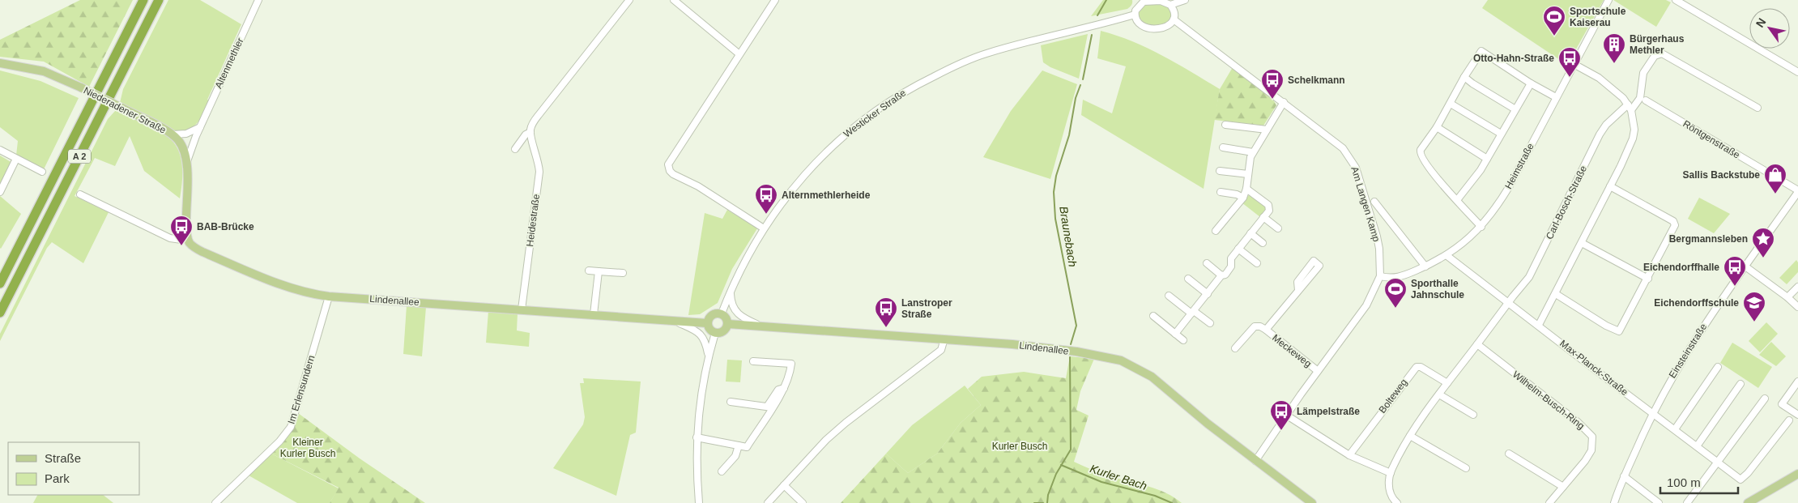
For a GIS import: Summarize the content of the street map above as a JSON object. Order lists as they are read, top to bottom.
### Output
{
  "streets": {
    "highway": ["A 2"],
    "main road": ["Niederadener Straße", "Lindenallee"],
    "street": [
      "Altenmethler",
      "Westicker Straße",
      "Röntgenstraße",
      "Heimstraße",
      "Carl-Bosch-Straße",
      "Am Langen Kamp",
      "Heidestraße",
      "Meckeweg",
      "Einsteinstraße",
      "Max-Planck-Straße",
      "Im Erlensundern",
      "Bolteweg",
      "Wilhelm-Busch-Ring"
    ]
  },
  "crossings": [
    ["Altenmethler", "Niederadener Straße"],
    ["Niederadener Straße", "Lindenallee"],
    ["Westicker Straße", "Am Langen Kamp"],
    ["Westicker Straße", "Lindenallee"],
    ["Röntgenstraße", "Einsteinstraße"],
    ["Heimstraße", "Am Langen Kamp"],
    ["Heimstraße", "Max-Planck-Straße"],
    ["Carl-Bosch-Straße", "Max-Planck-Straße"],
    ["Am Langen Kamp", "Lindenallee"],
    ["Am Langen Kamp", "Meckeweg"],
    ["Heidestraße", "Lindenallee"],
    ["Lindenallee", "Im Erlensundern"],
    ["Einsteinstraße", "Max-Planck-Straße"]
  ],
  "water": ["Braunebach", "Kurler Bach"],
  "parks": ["Kleiner Kurler Busch", "Kurler Busch"],
  "places": {
    "sports": ["Sportschule Kaiserau", "Sporthalle Jahnschule"],
    "building": ["Bürgerhaus Methler"],
    "bus stop": [
      "Otto-Hahn-Straße",
      "Schelkmann",
      "Alternmethlerheide",
      "BAB-Brücke",
      "Eichendorffhalle",
      "Lanstroper Straße",
      "Lämpelstraße"
    ],
    "shop": ["Sallis Backstube"],
    "place": ["Bergmannsleben"],
    "school or university": ["Eichendorffschule"]
  },
  "legend": ["Straße", "Park"],
  "scale_bar": "100 m",
  "north": "top left"
}
